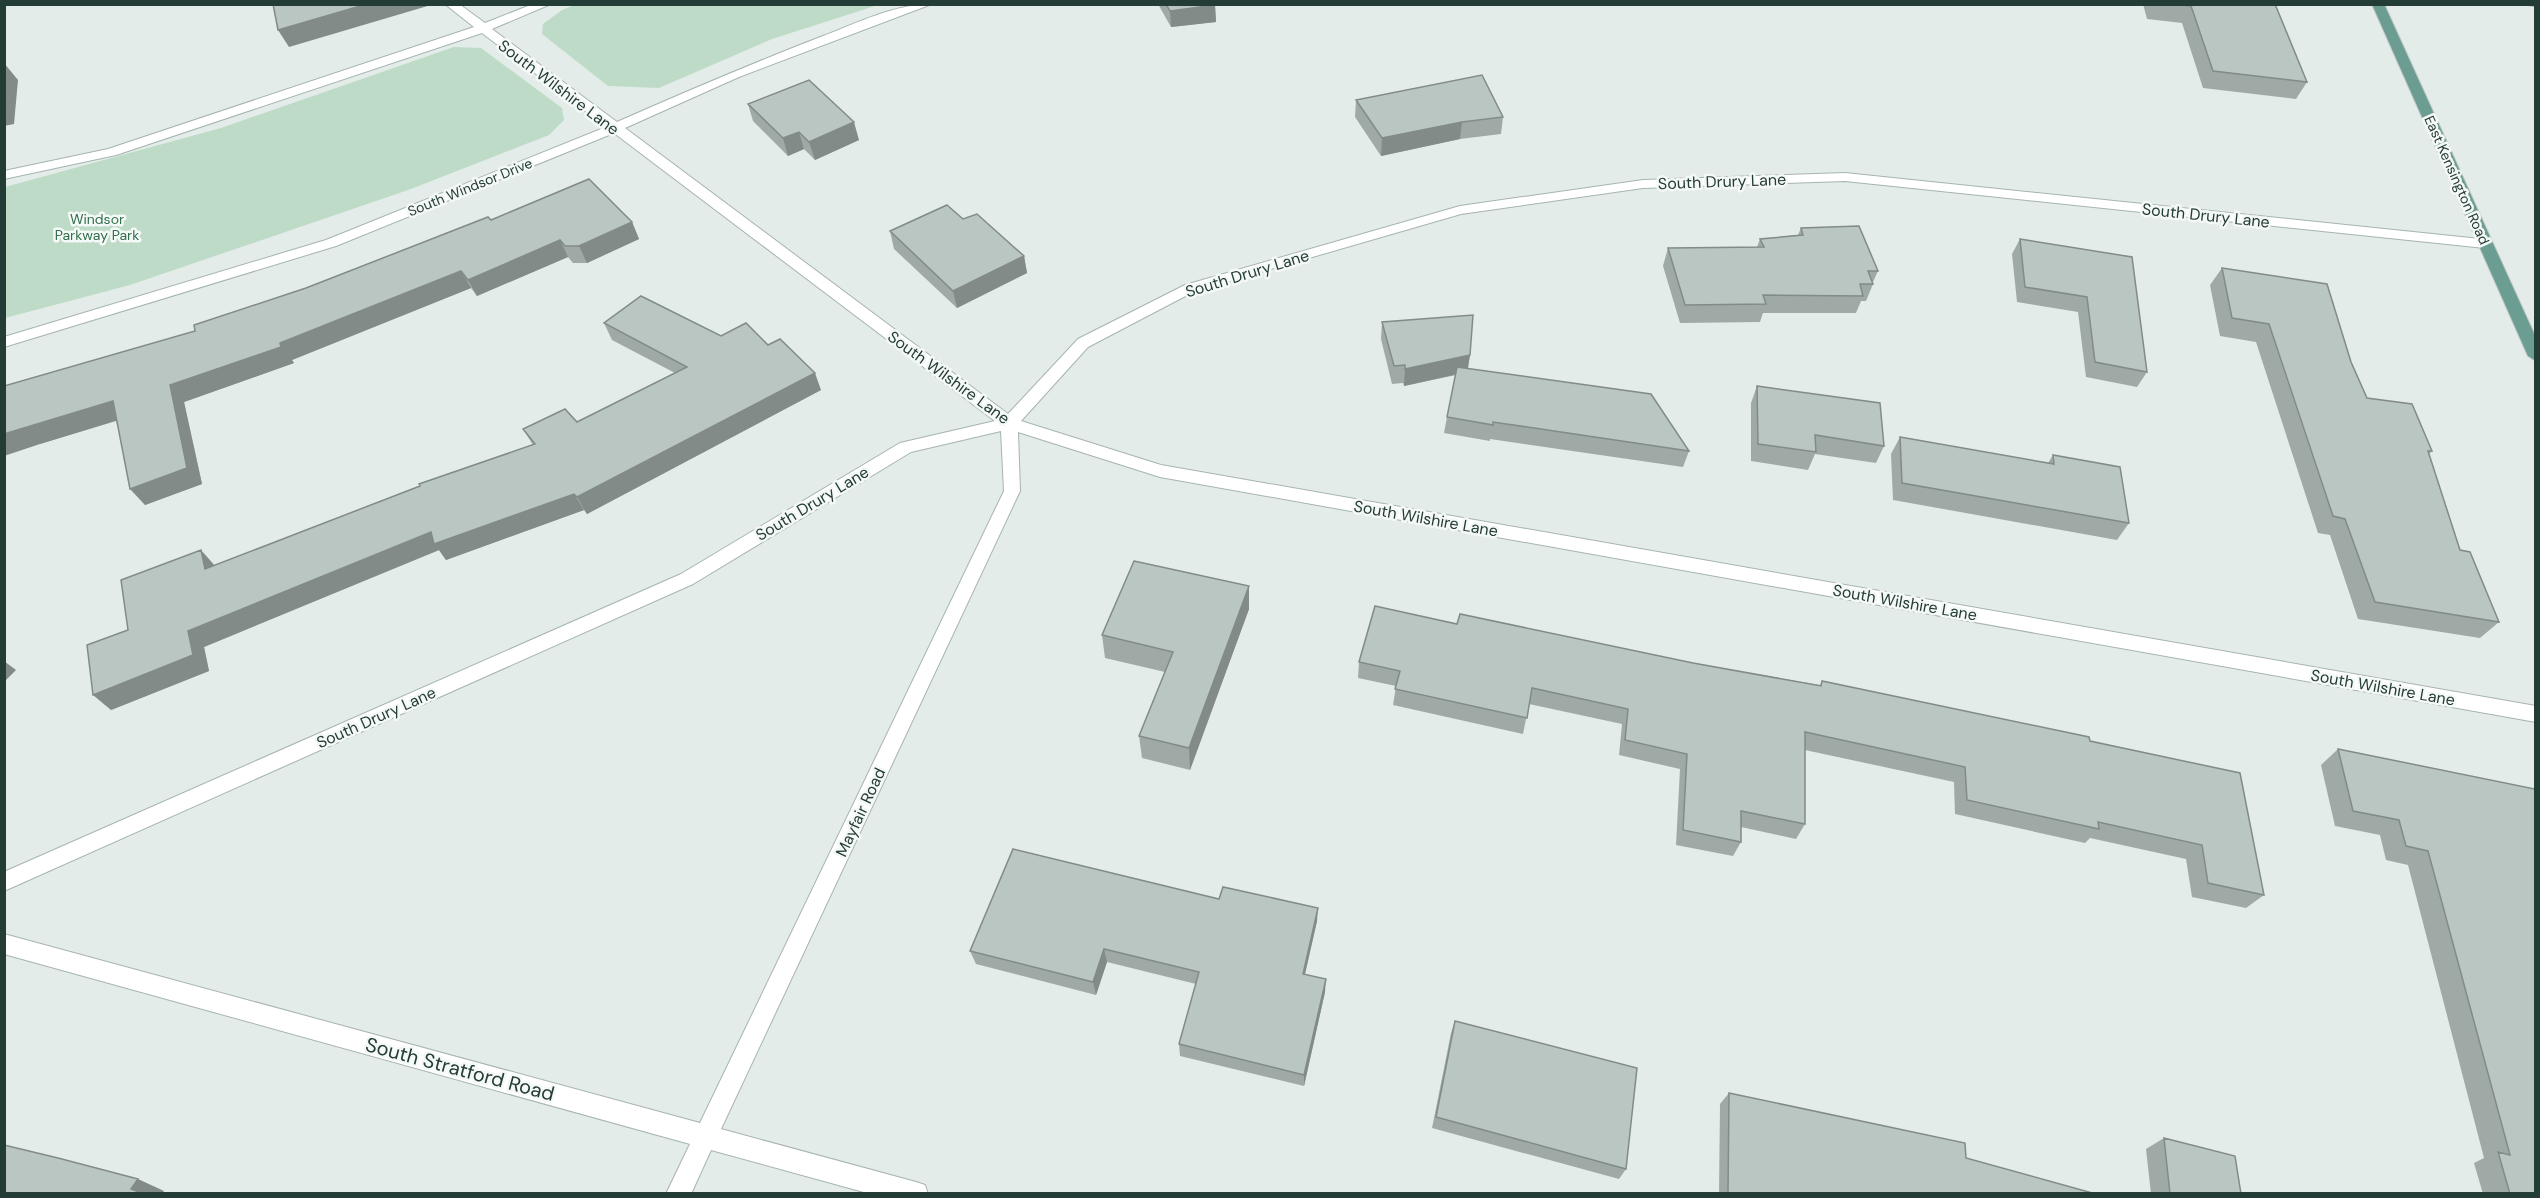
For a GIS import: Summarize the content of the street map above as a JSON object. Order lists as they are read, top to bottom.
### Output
{
  "streets": {
    "main road": ["East Kensington Road"],
    "street": [
      "South Wilshire Lane",
      "South Drury Lane",
      "South Windsor Drive",
      "Mayfair Road",
      "South Stratford Road"
    ]
  },
  "crossings": [
    ["South Wilshire Lane", "South Drury Lane"],
    ["South Wilshire Lane", "South Windsor Drive"],
    ["South Wilshire Lane", "Mayfair Road"],
    ["East Kensington Road", "South Drury Lane"],
    ["South Drury Lane", "Mayfair Road"],
    ["Mayfair Road", "South Stratford Road"]
  ],
  "parks": ["Windsor Parkway Park"]
}
